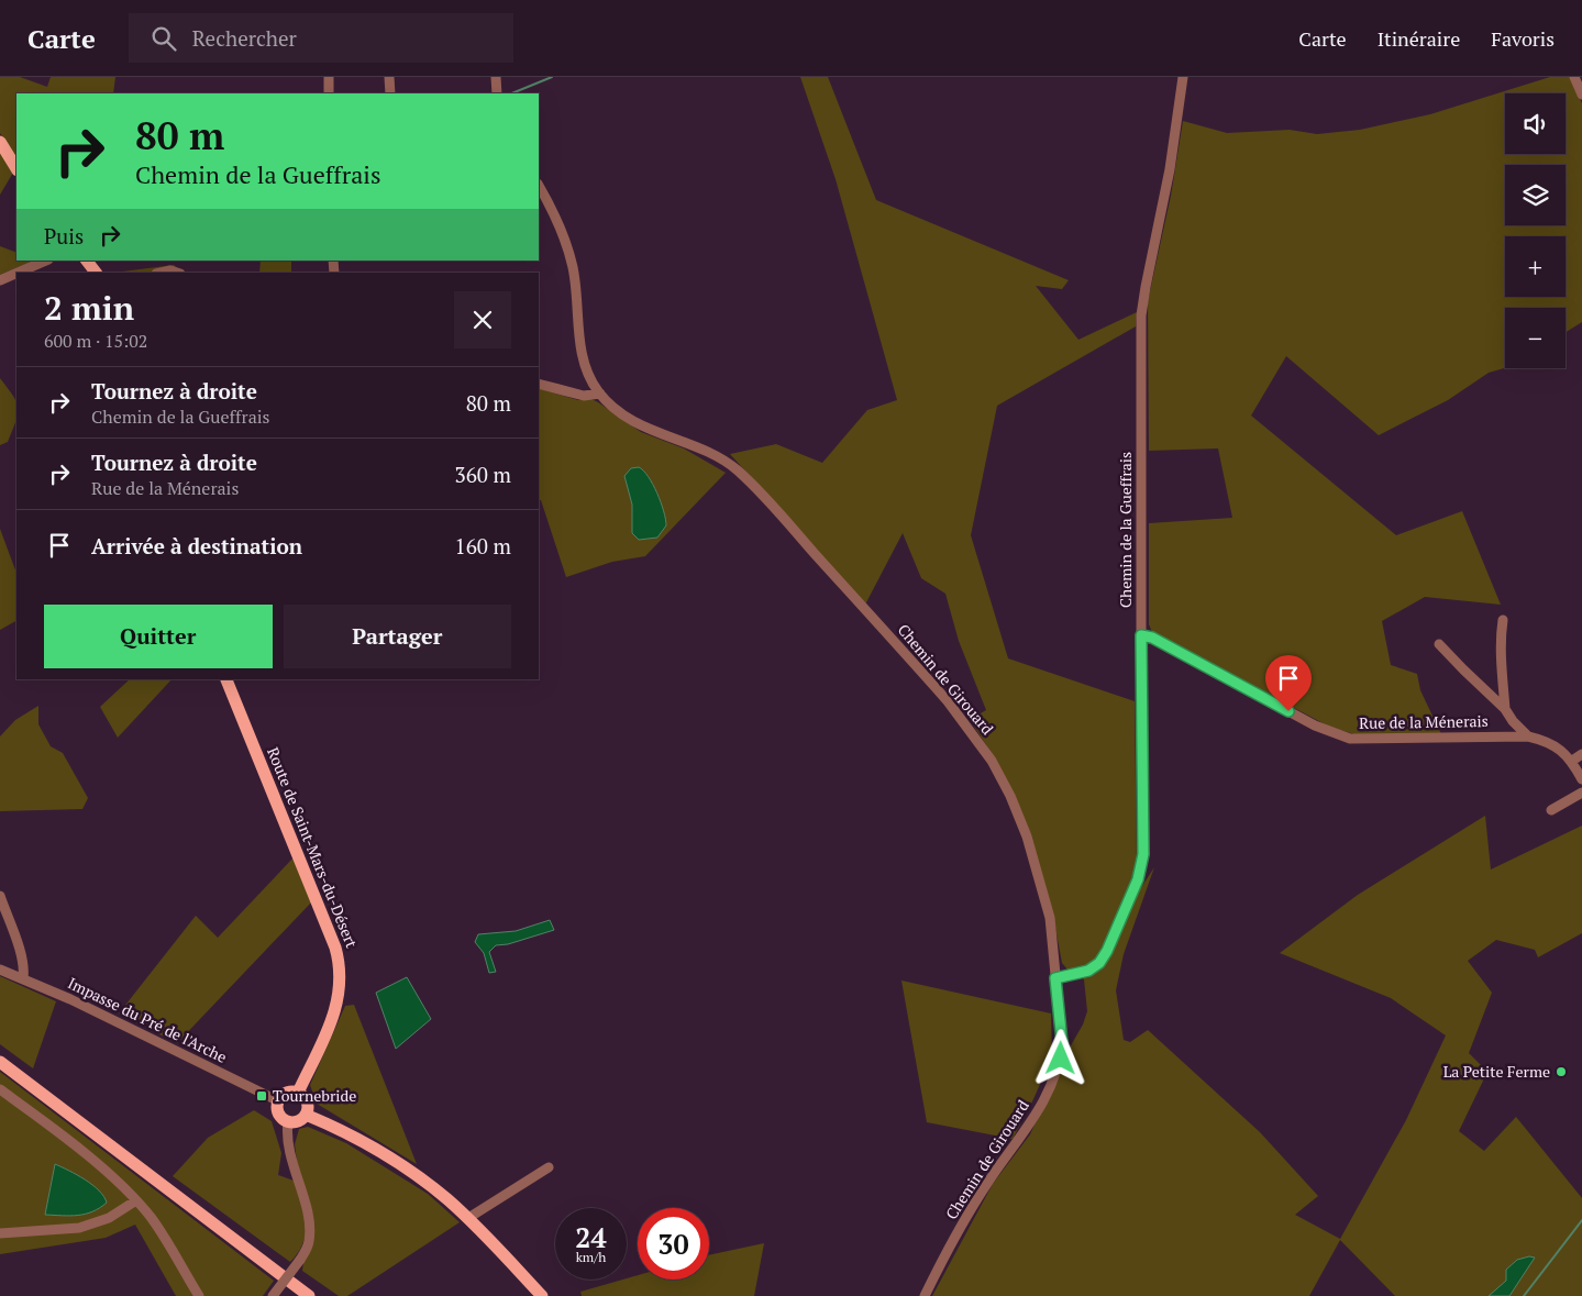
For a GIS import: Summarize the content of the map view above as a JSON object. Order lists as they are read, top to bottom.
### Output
{
  "streets": {
    "main road": ["Route de Saint-Mars-du-Désert"],
    "street": [
      "Chemin de la Gueffrais",
      "Chemin de Girouard",
      "Rue de la Ménerais",
      "Impasse du Pré de l'Arche"
    ]
  },
  "crossings": [
    ["Chemin de la Gueffrais", "Chemin de Girouard"],
    ["Chemin de la Gueffrais", "Rue de la Ménerais"],
    ["Route de Saint-Mars-du-Désert", "Impasse du Pré de l'Arche"]
  ],
  "places": {
    "other": ["La Petite Ferme"],
    "transit": ["Tournebride"]
  },
  "page": {
    "header": "Carte",
    "search": "Rechercher",
    "nav": ["Carte", "Itinéraire", "Favoris"],
    "map_buttons": ["+", "−"],
    "turn": ["80 m", "Chemin de la Gueffrais"],
    "then": "Puis",
    "heading": ["2 min", "600 m · 15:02"],
    "list": [
      {
        "name": "Tournez à droite",
        "note": "Chemin de la Gueffrais",
        "value": "80 m"
      },
      {
        "name": "Tournez à droite",
        "note": "Rue de la Ménerais",
        "value": "360 m"
      },
      {
        "name": "Arrivée à destination",
        "value": "160 m"
      }
    ],
    "buttons": ["Quitter", "Partager"],
    "speed": "24 km/h",
    "limit": "30"
  }
}
